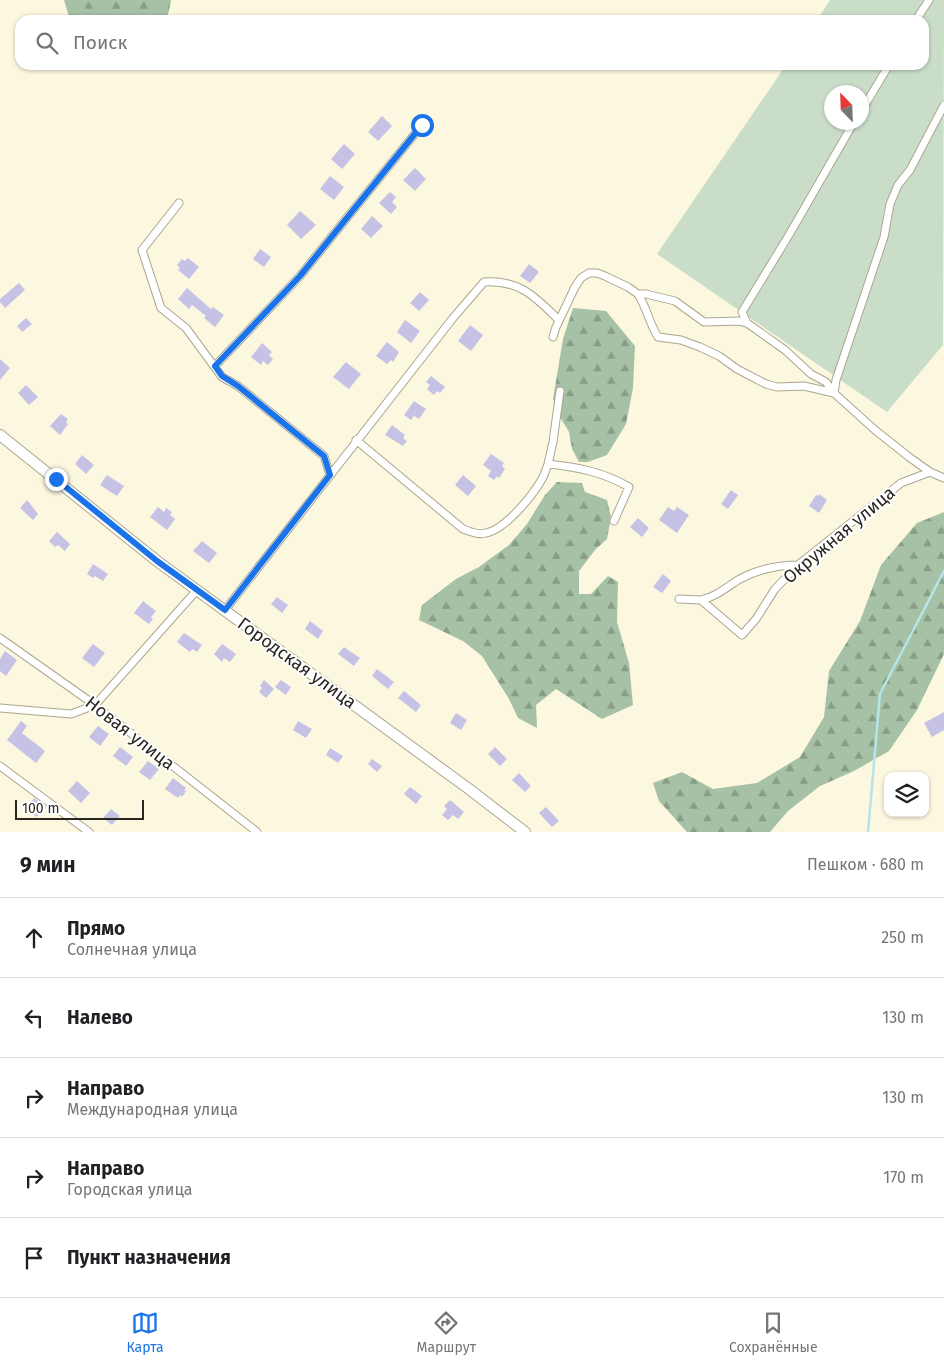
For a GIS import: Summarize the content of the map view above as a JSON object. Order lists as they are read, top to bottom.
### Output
{
  "streets": {
    "main road": ["Городская улица"],
    "street": ["Окружная улица", "Новая улица"]
  },
  "scale_bar": "100 m",
  "north": "top left",
  "page": {
    "search": "Поиск",
    "scale": "100 m",
    "heading": ["9 мин", "Пешком · 680 m"],
    "list": [
      ["Прямо", "Солнечная улица", "250 m"],
      ["Налево", "130 m"],
      ["Направо", "Международная улица", "130 m"],
      ["Направо", "Городская улица", "170 m"],
      "Пункт назначения"
    ],
    "nav": ["Карта", "Маршрут", "Сохранённые"]
  }
}
